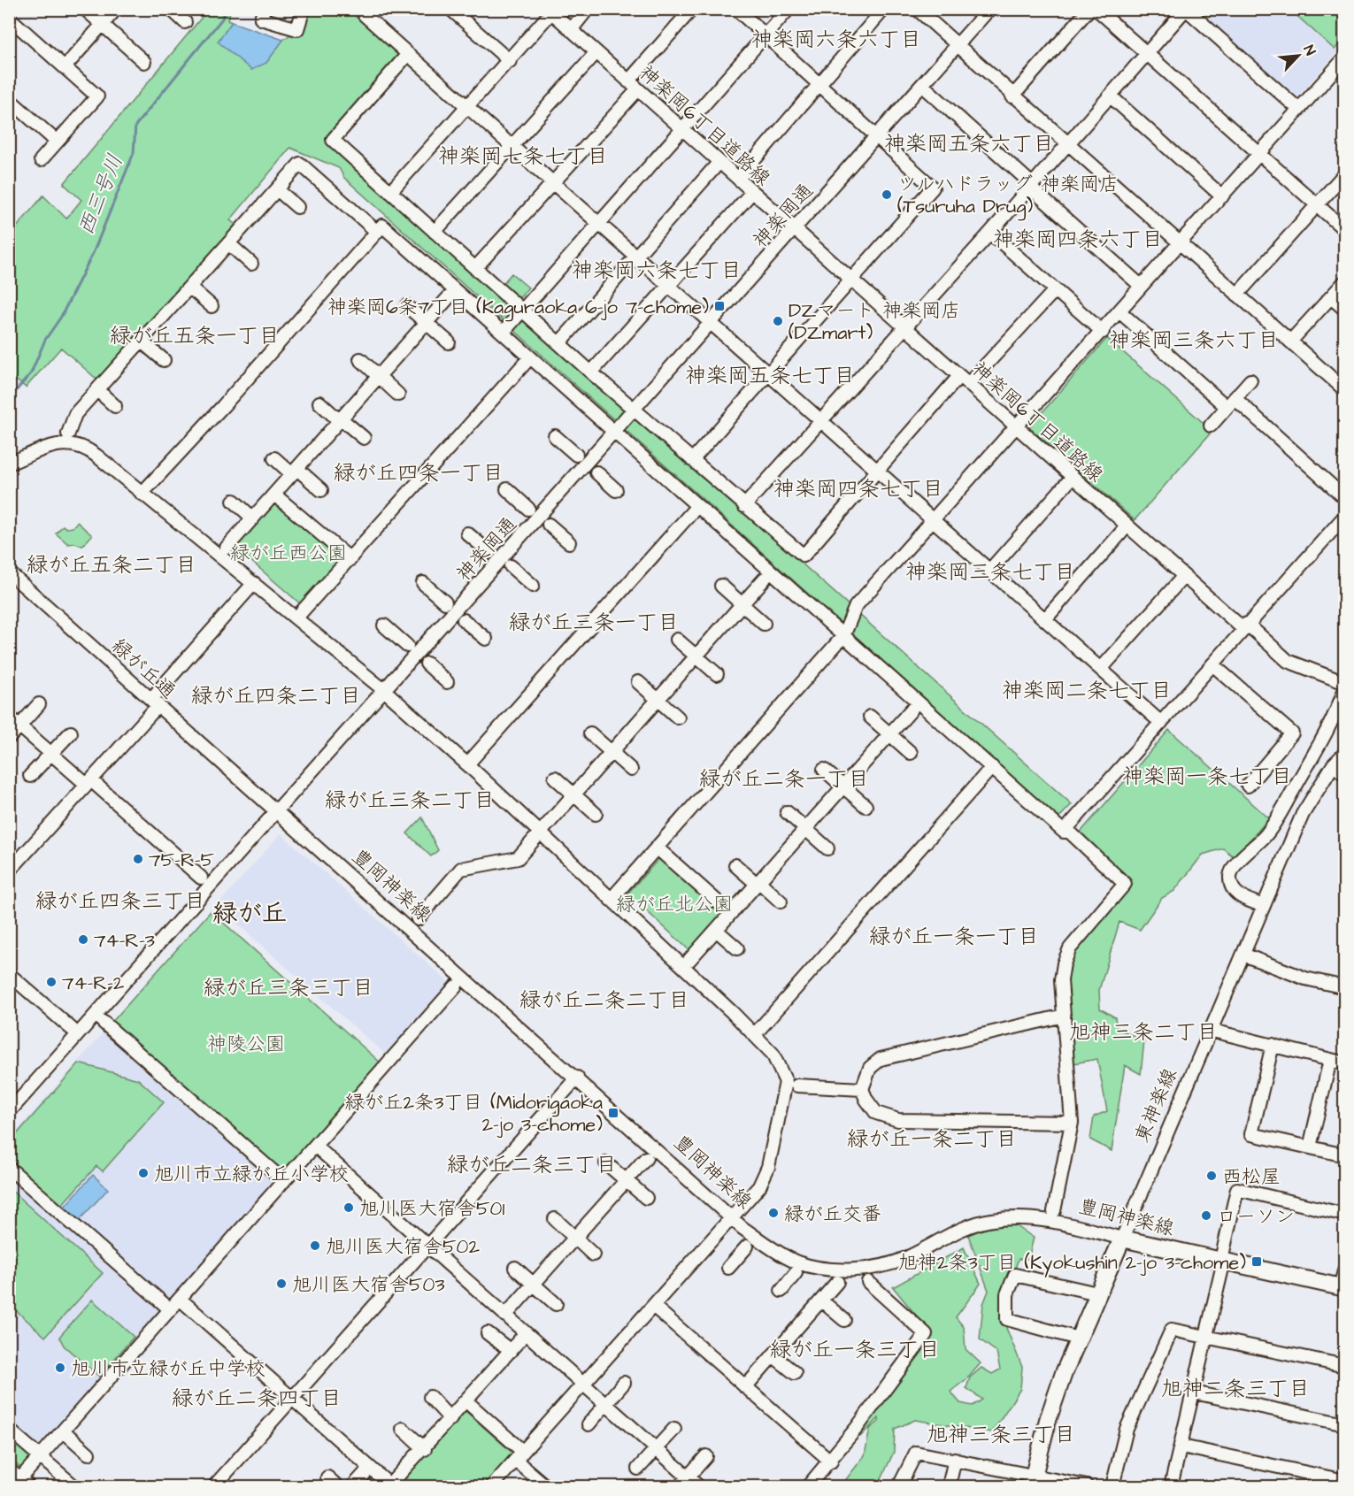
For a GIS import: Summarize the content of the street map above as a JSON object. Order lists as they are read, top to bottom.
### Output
{
  "streets": {
    "main road": ["豊岡神楽線", "東神楽線"],
    "street": ["神楽岡6丁目道路線", "神楽岡通", "緑が丘通"]
  },
  "crossings": [
    ["神楽岡6丁目道路線", "神楽岡通"],
    ["神楽岡通", "緑が丘通"],
    ["神楽岡通", "豊岡神楽線"],
    ["緑が丘通", "豊岡神楽線"],
    ["豊岡神楽線", "東神楽線"]
  ],
  "districts": [
    "神楽岡六条六丁目",
    "神楽岡五条六丁目",
    "神楽岡七条七丁目",
    "神楽岡四条六丁目",
    "神楽岡六条七丁目",
    "緑が丘五条一丁目",
    "神楽岡三条六丁目",
    "神楽岡五条七丁目",
    "緑が丘四条一丁目",
    "神楽岡四条七丁目",
    "緑が丘五条二丁目",
    "神楽岡三条七丁目",
    "緑が丘三条一丁目",
    "神楽岡二条七丁目",
    "緑が丘四条二丁目",
    "神楽岡一条七丁目",
    "緑が丘二条一丁目",
    "緑が丘三条二丁目",
    "緑が丘四条三丁目",
    "緑が丘",
    "緑が丘一条一丁目",
    "緑が丘三条三丁目",
    "緑が丘二条二丁目",
    "旭神三条二丁目",
    "緑が丘一条二丁目",
    "緑が丘二条三丁目",
    "緑が丘一条三丁目",
    "旭神二条三丁目",
    "緑が丘二条四丁目",
    "旭神三条三丁目"
  ],
  "water": ["西三号川"],
  "parks": ["緑が丘西公園", "緑が丘北公園", "神陵公園"],
  "places": {
    "other": [
      "ツルハドラッグ 神楽岡店 (Tsuruha Drug)",
      "DZマート 神楽岡店 (DZmart)",
      "75-R-5",
      "74-R-3",
      "74-R-2",
      "旭川市立緑が丘小学校",
      "西松屋",
      "旭川医大宿舎501",
      "緑が丘交番",
      "ローソン",
      "旭川医大宿舎502",
      "旭川医大宿舎503",
      "旭川市立緑が丘中学校"
    ],
    "transit": ["神楽岡6条7丁目 (Kaguraoka 6-jo 7-chome)", "緑が丘2条3丁目 (Midorigaoka 2-jo 3-chome)", "旭神2条3丁目 (Kyokushin 2-jo 3-chome)"]
  },
  "north": "top right"
}
